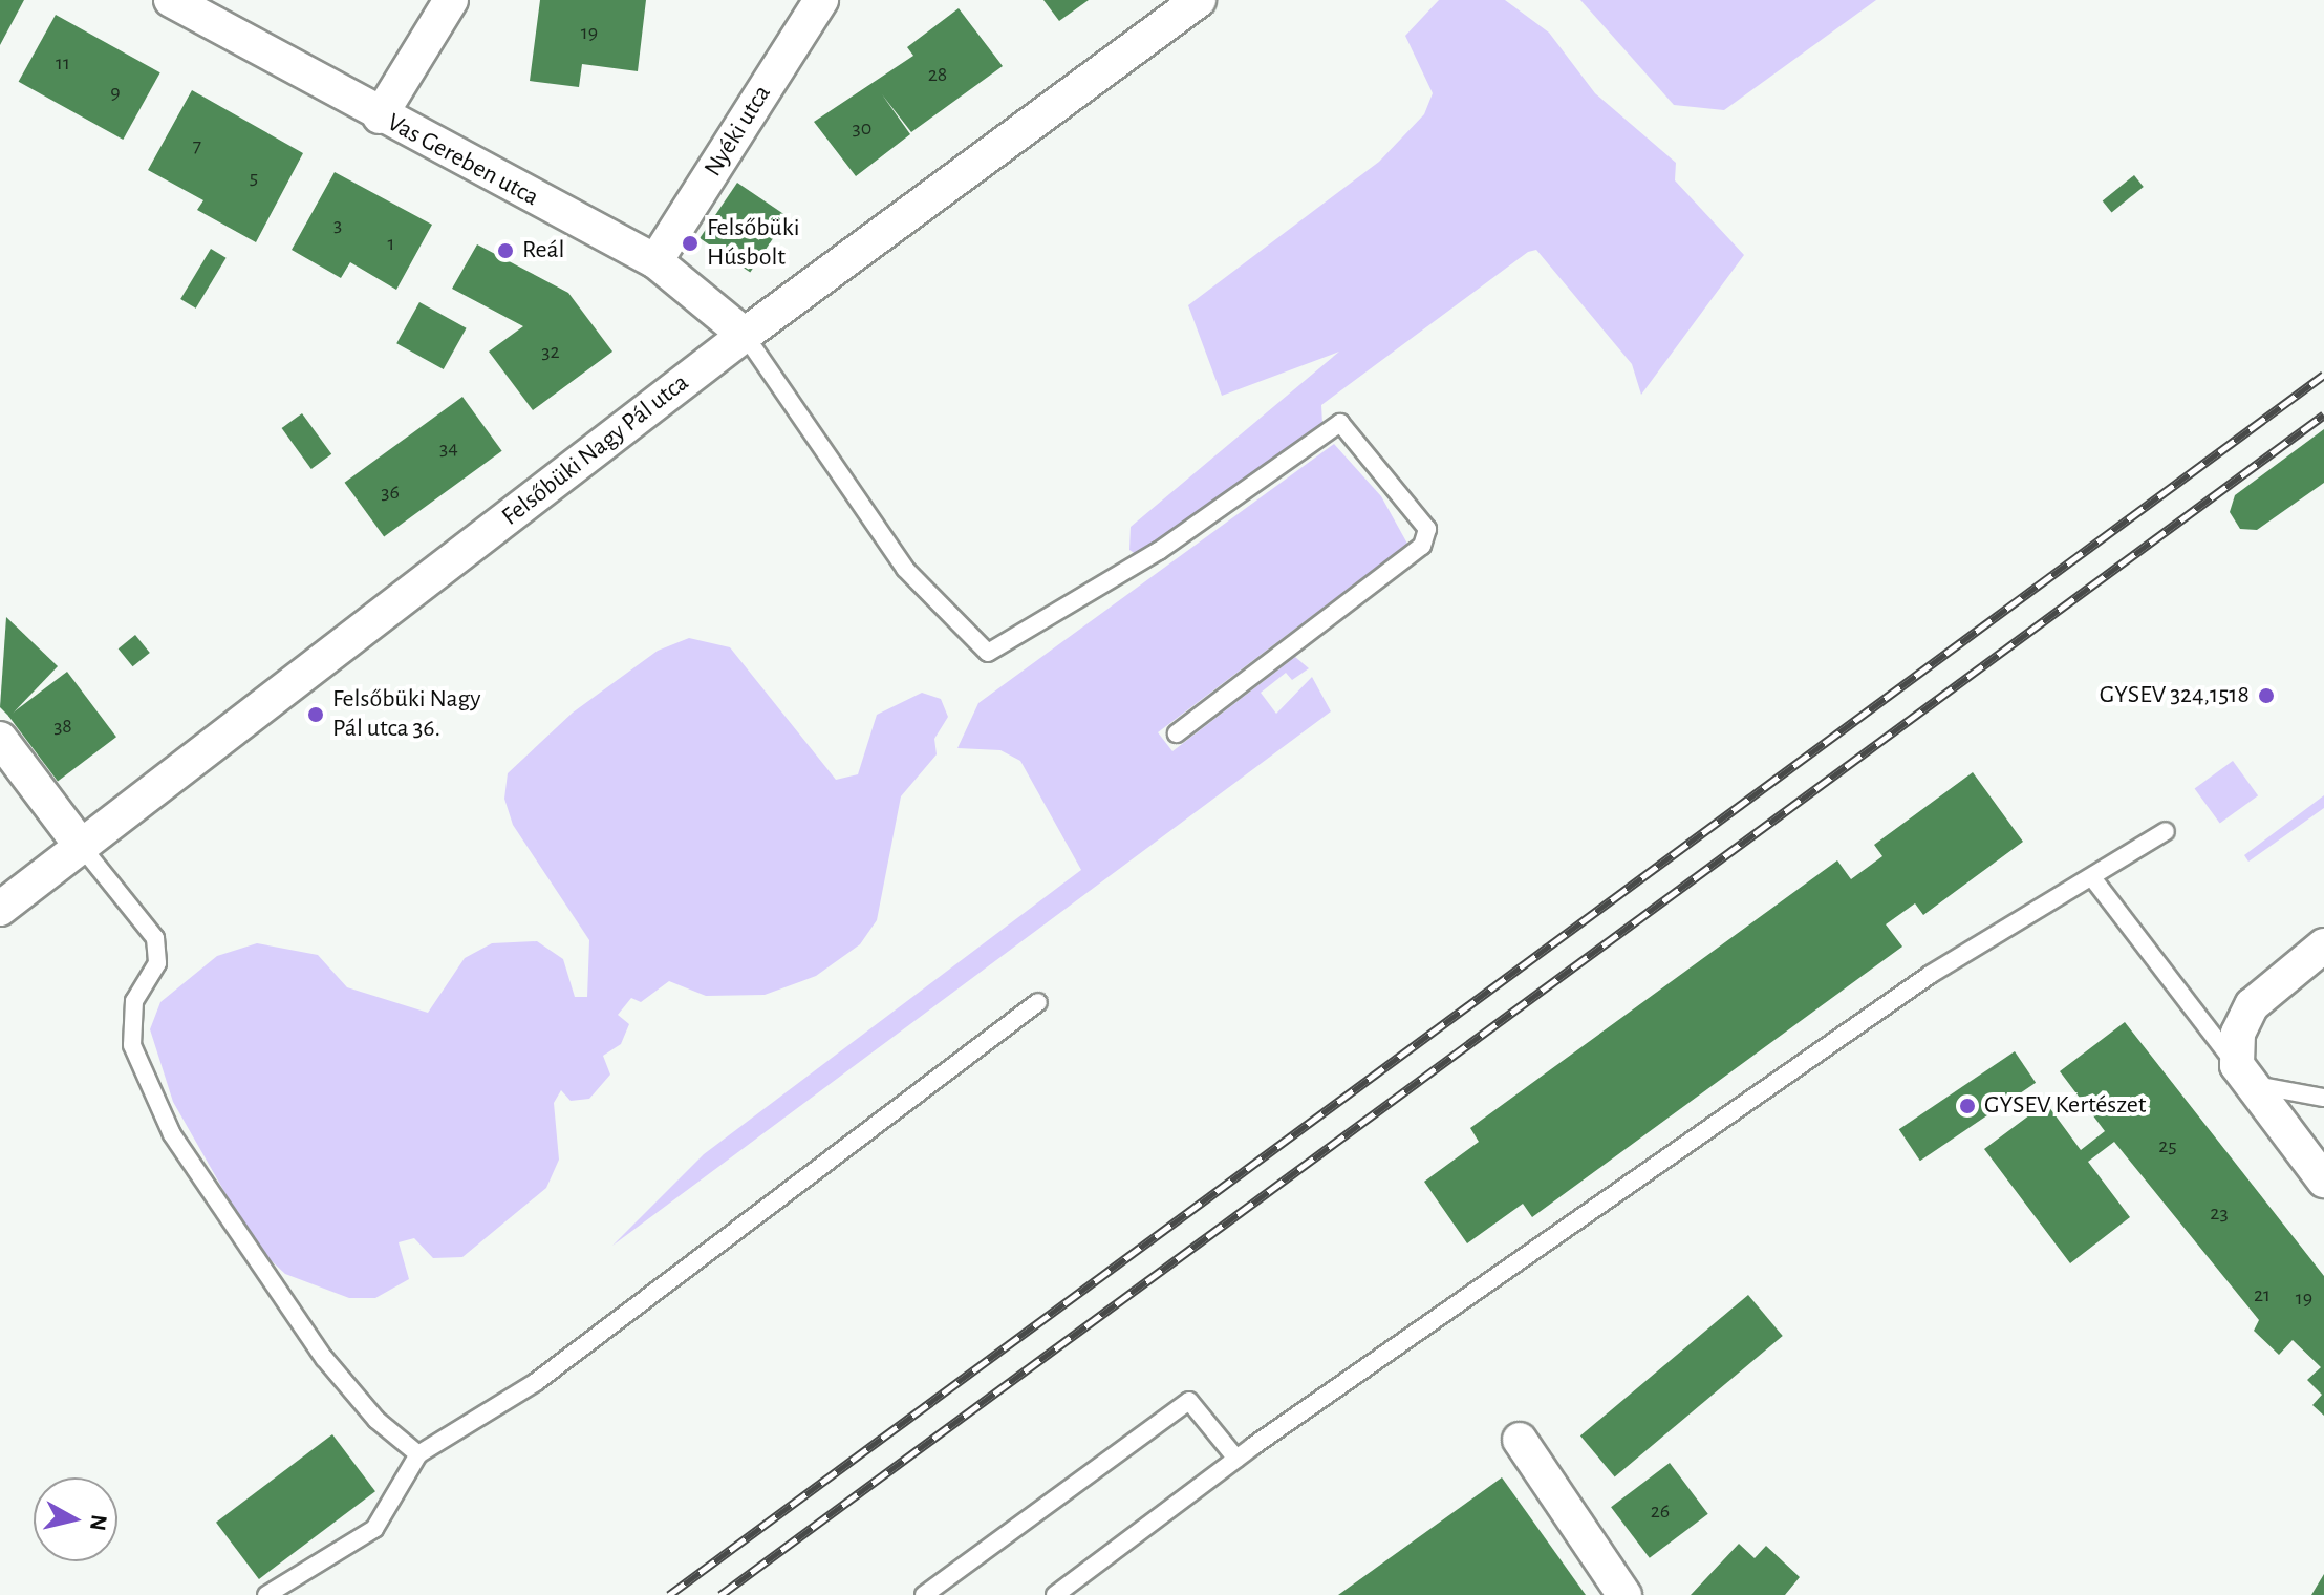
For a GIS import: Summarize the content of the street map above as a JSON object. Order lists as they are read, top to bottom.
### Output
{
  "streets": {
    "street": ["Nyéki utca", "Vas Gereben utca", "Felsőbüki Nagy Pál utca"]
  },
  "crossings": [
    ["Nyéki utca", "Vas Gereben utca"],
    ["Vas Gereben utca", "Felsőbüki Nagy Pál utca"]
  ],
  "places": [
    "Felsőbüki Húsbolt",
    "Reál",
    "GYSEV 324,1518",
    "Felsőbüki Nagy Pál utca 36.",
    "GYSEV Kertészet"
  ],
  "house_numbers": [
    "19",
    "11",
    "28",
    "9",
    "30",
    "7",
    "5",
    "3",
    "1",
    "32",
    "34",
    "36",
    "38",
    "25",
    "23",
    "21",
    "19",
    "26"
  ],
  "north": "right"
}
